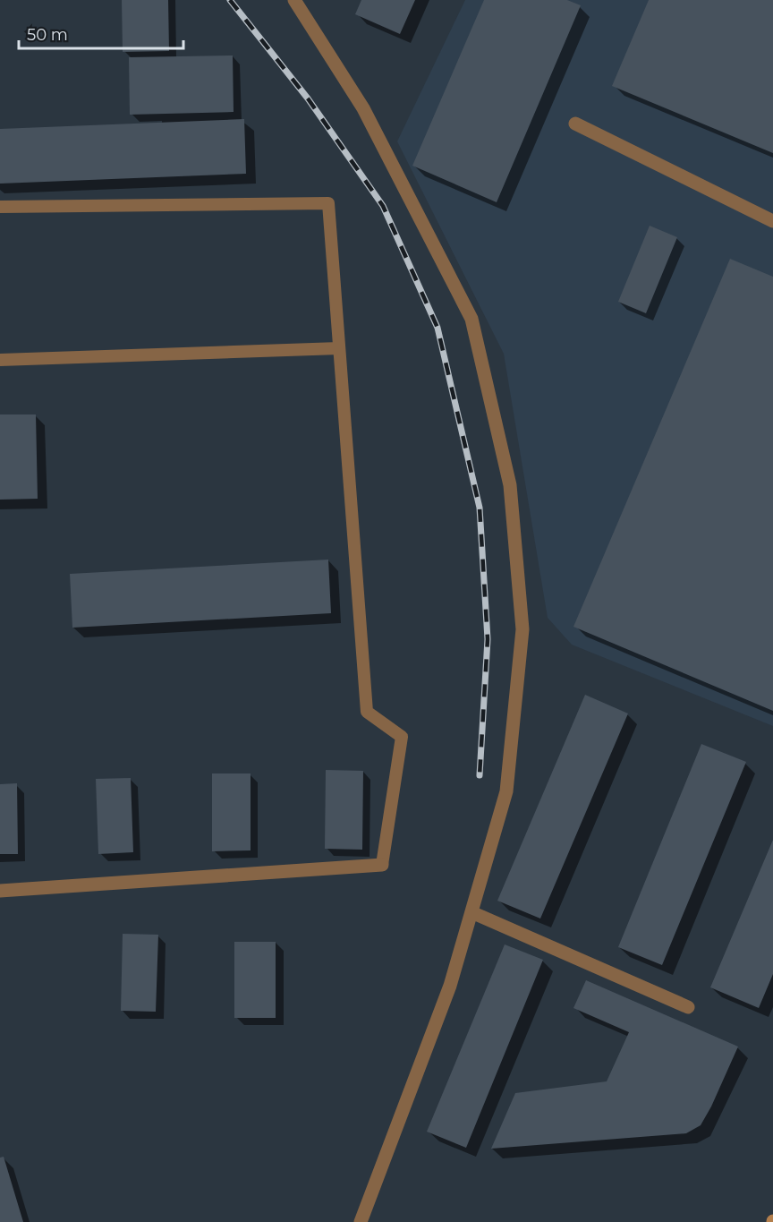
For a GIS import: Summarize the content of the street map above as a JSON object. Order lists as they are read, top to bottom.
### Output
{
  "scale_bar": "50 m"
}
